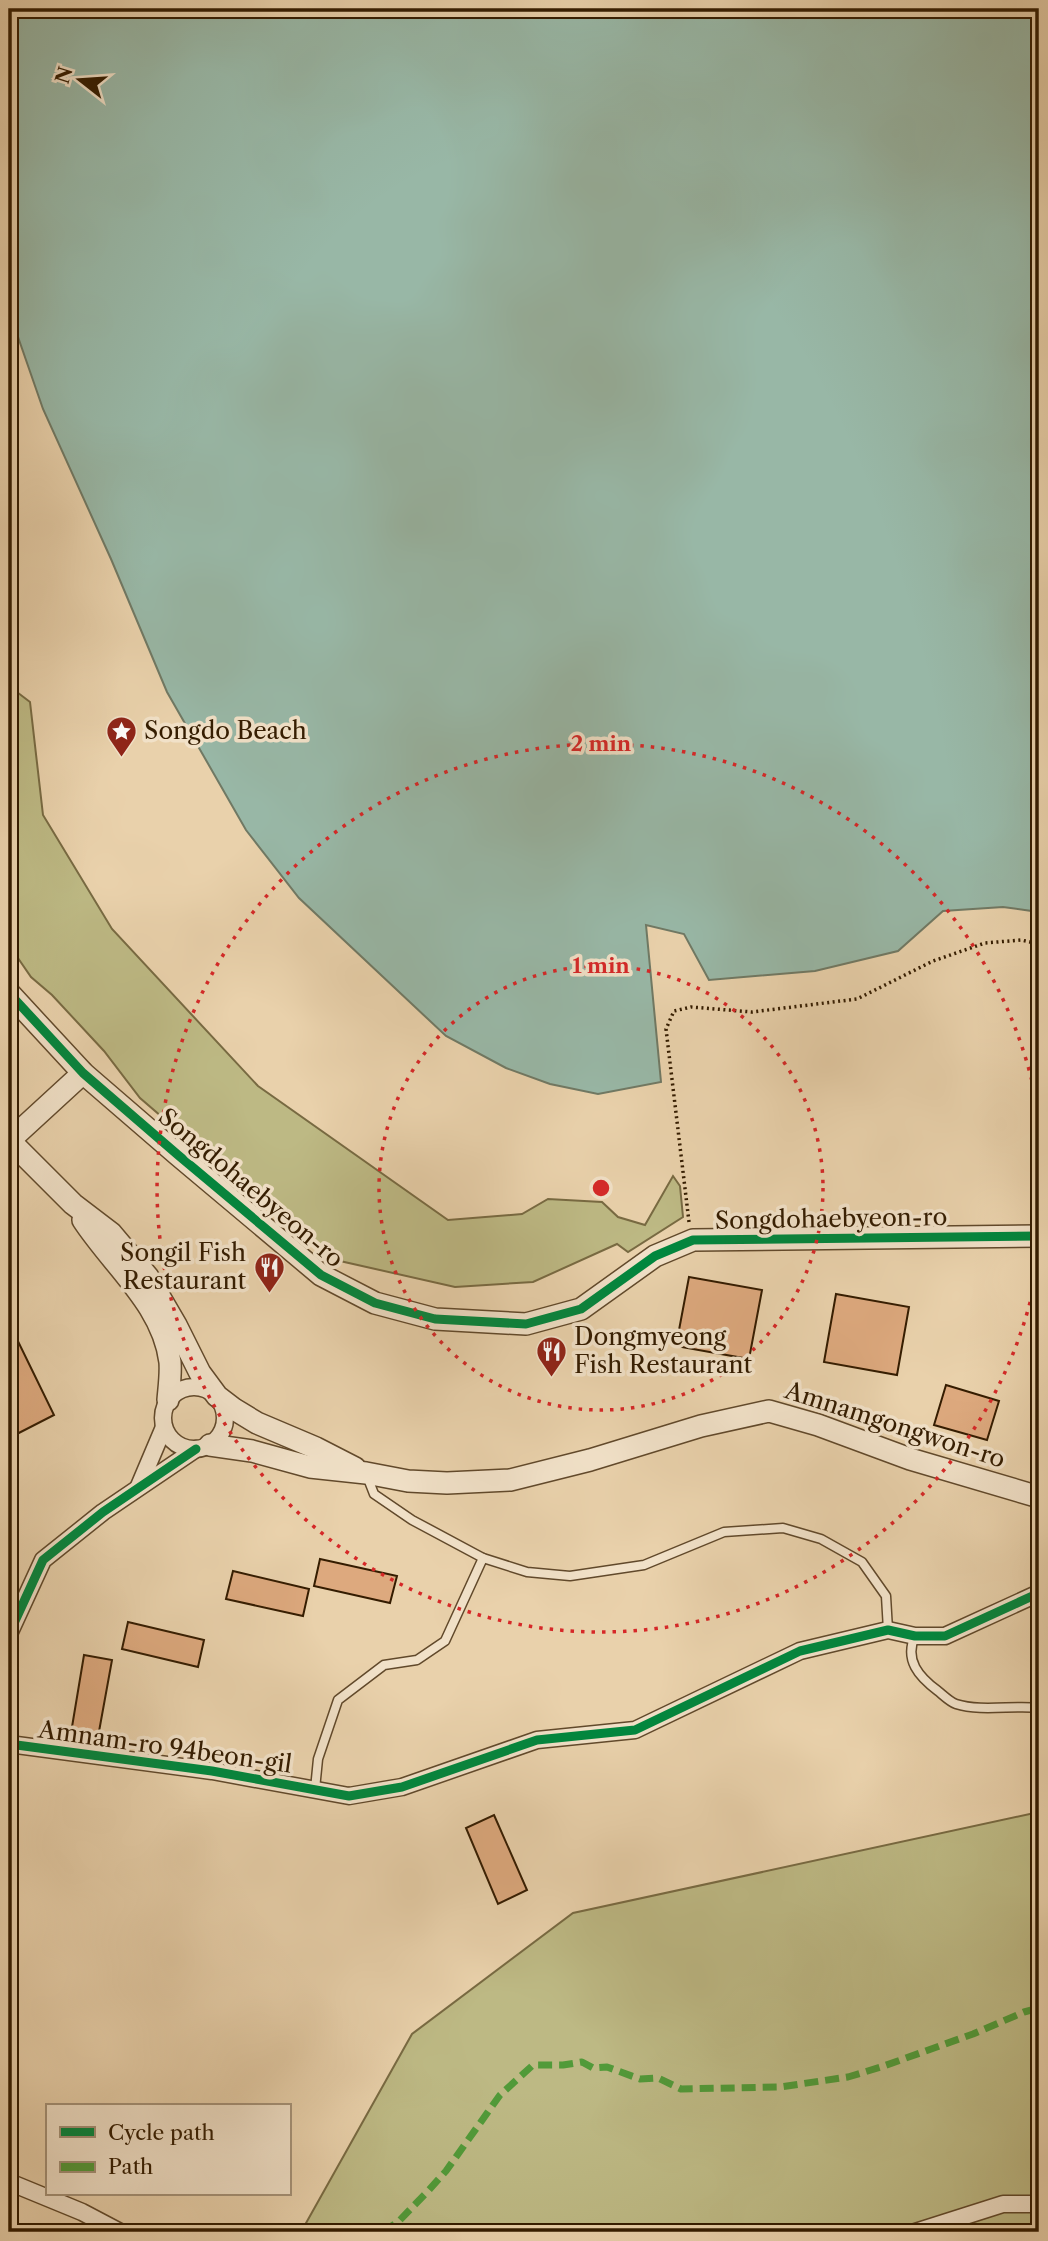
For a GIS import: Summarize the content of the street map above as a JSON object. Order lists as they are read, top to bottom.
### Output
{
  "streets": {
    "street": ["Songdohaebyeon-ro", "Amnamgongwon-ro", "Amnam-ro 94beon-gil"]
  },
  "places": {
    "place": ["Songdo Beach"],
    "restaurant": ["Songil Fish Restaurant", "Dongmyeong Fish Restaurant"]
  },
  "legend": ["Cycle path", "Path"],
  "north": "left",
  "rings": ["2 min", "1 min"]
}
